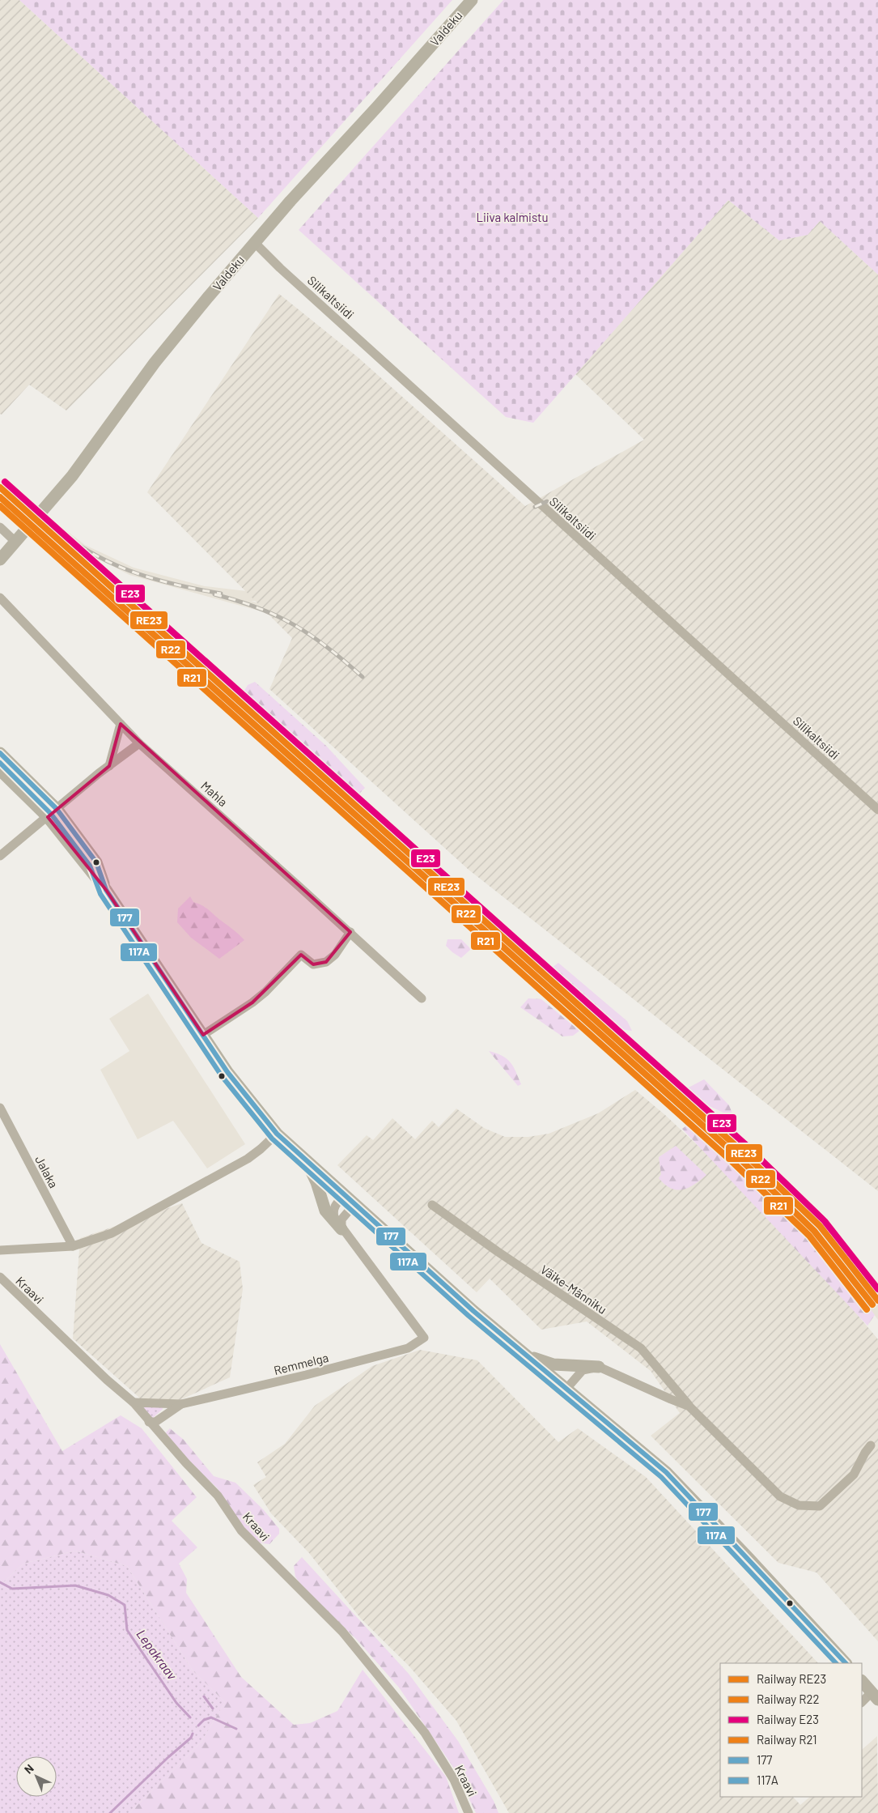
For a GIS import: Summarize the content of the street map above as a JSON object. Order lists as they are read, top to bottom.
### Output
{
  "streets": {
    "street": [
      "Valdeku",
      "Silikaltsiidi",
      "Mahla",
      "Jalaka",
      "Väike-Männiku",
      "Kraavi",
      "Remmelga"
    ]
  },
  "crossings": [
    ["Valdeku", "Silikaltsiidi"],
    ["Kraavi", "Remmelga"]
  ],
  "water": ["Lepakraav"],
  "parks": ["Liiva kalmistu"],
  "lines": [
    "rail line E23",
    "rail line RE23",
    "rail line R22",
    "rail line R21",
    "transit line 177",
    "transit line 117A"
  ],
  "legend": [
    "Railway RE23",
    "Railway R22",
    "Railway E23",
    "Railway R21",
    "177",
    "117A"
  ],
  "north": "top left"
}
